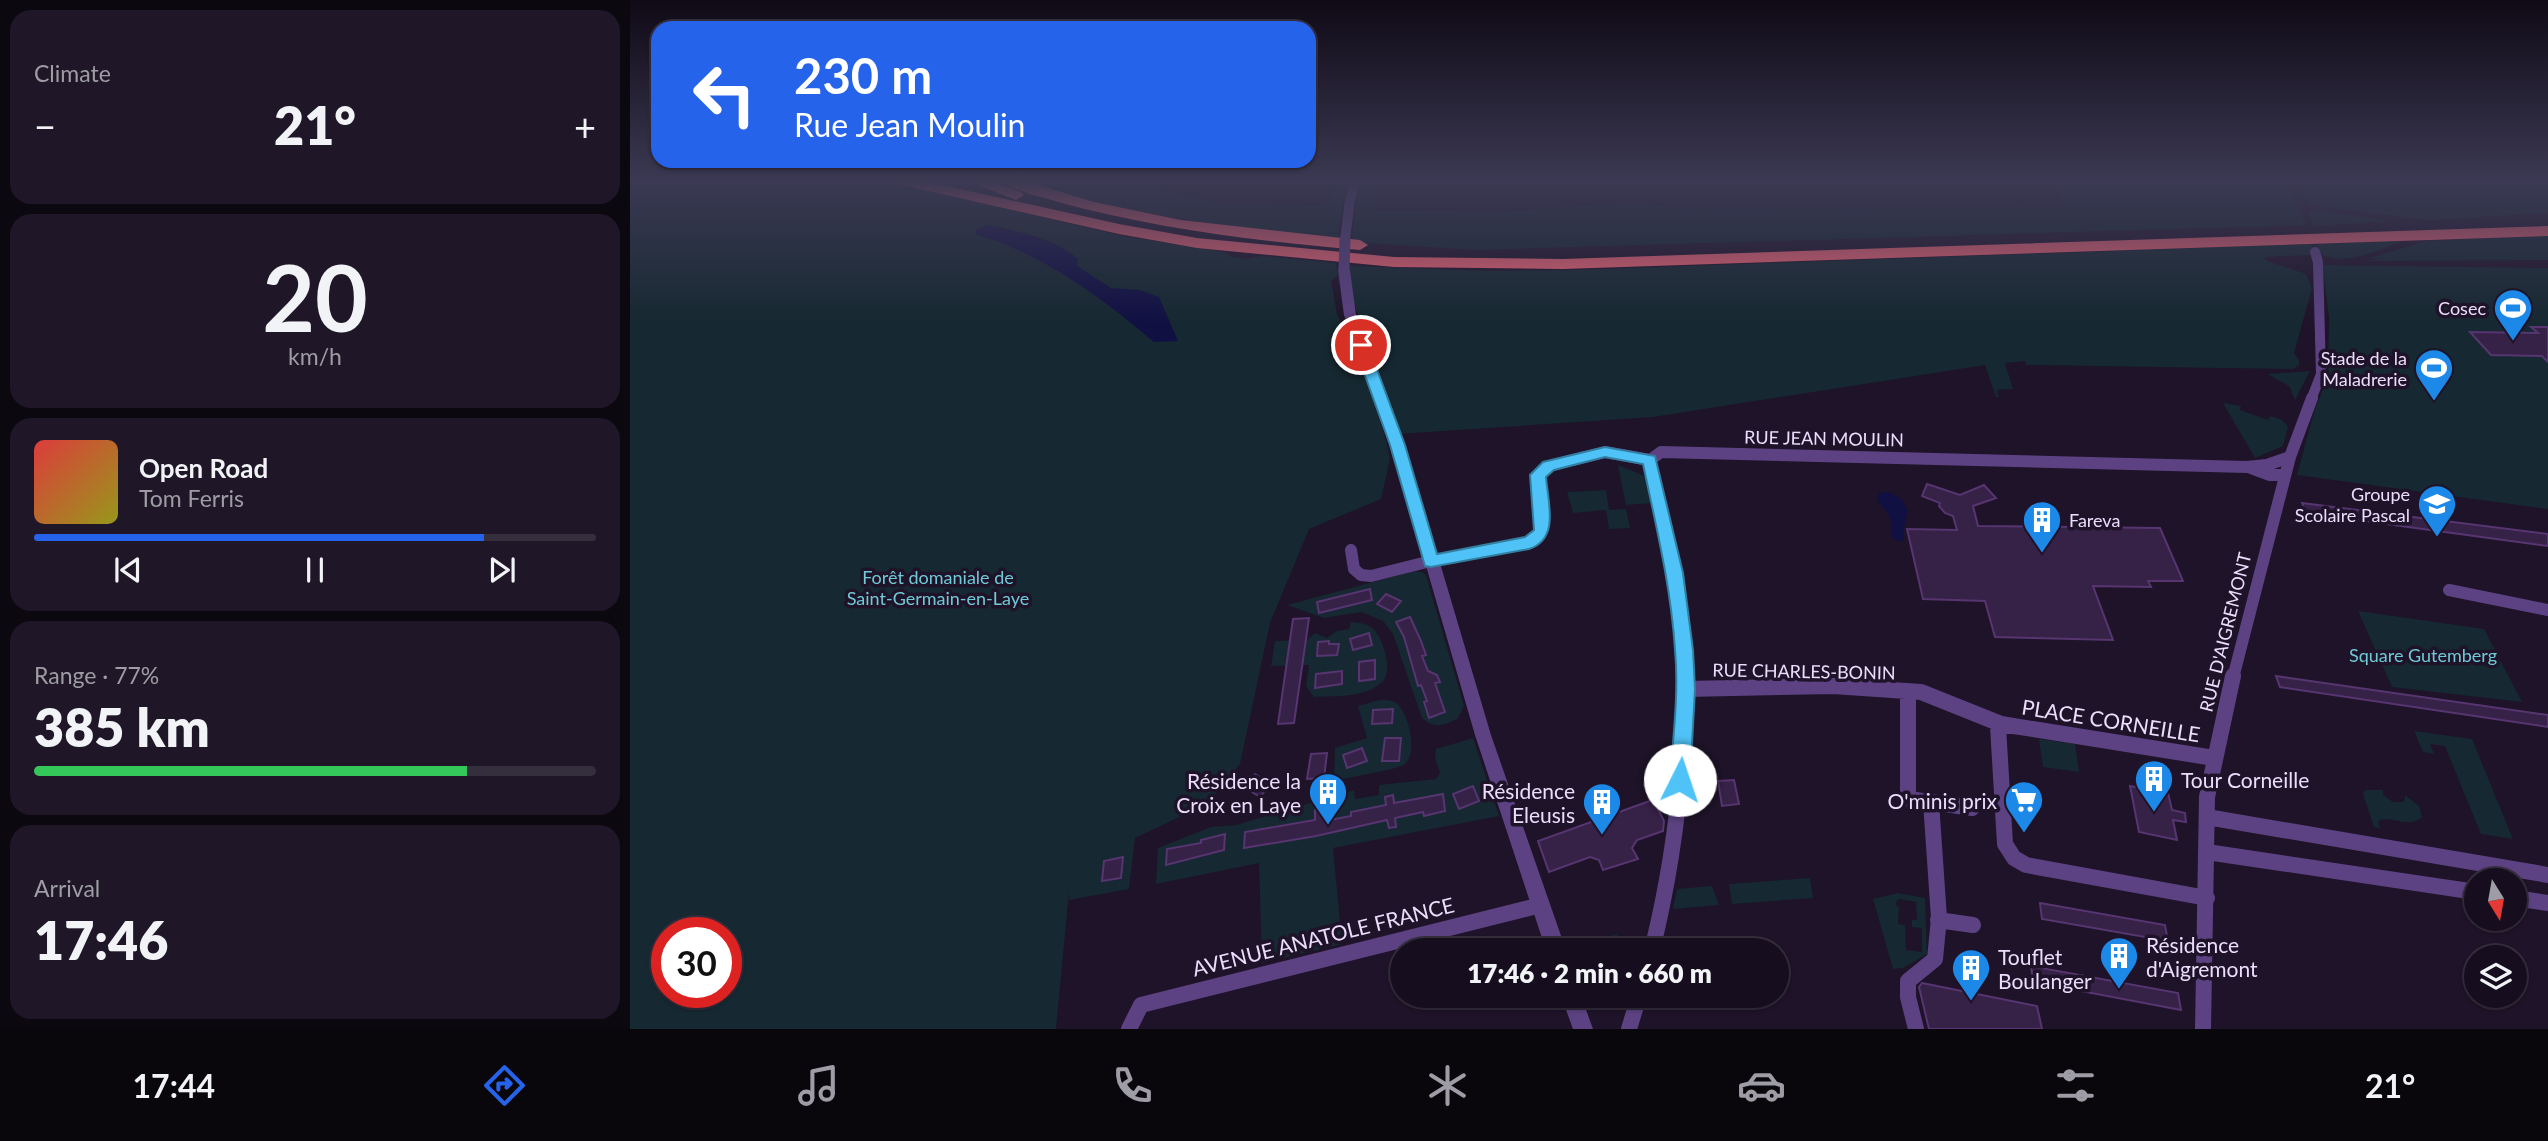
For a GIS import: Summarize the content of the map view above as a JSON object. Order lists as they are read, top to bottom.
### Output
{
  "streets": {
    "street": [
      "RUE JEAN MOULIN",
      "RUE D'AIGREMONT",
      "RUE CHARLES-BONIN",
      "PLACE CORNEILLE",
      "AVENUE ANATOLE FRANCE"
    ]
  },
  "crossings": [
    ["RUE JEAN MOULIN", "RUE D'AIGREMONT"],
    ["RUE D'AIGREMONT", "PLACE CORNEILLE"],
    ["RUE CHARLES-BONIN", "PLACE CORNEILLE"]
  ],
  "parks": ["Forêt domaniale de Saint-Germain-en-Laye", "Square Gutemberg"],
  "places": {
    "sports": ["Cosec", "Stade de la Maladrerie"],
    "school or university": ["Groupe Scolaire Pascal"],
    "building": [
      "Fareva",
      "Tour Corneille",
      "Résidence la Croix en Laye",
      "Résidence Eleusis",
      "Résidence d'Aigremont",
      "Touflet Boulanger"
    ],
    "supermarket": ["O'minis prix"]
  },
  "north": "bottom",
  "page": {
    "tile": [
      "Climate",
      ["20", "km/h"],
      ["Range · 77%", "385 km"],
      ["Arrival", "17:46"]
    ],
    "turn": ["230 m", "Rue Jean Moulin"],
    "heat": ["−", "21°", "+"],
    "song": ["Open Road", "Tom Ferris"],
    "limit": "30",
    "trip": "17:46 · 2 min · 660 m",
    "tabs": ["17:44", "21°"]
  }
}
